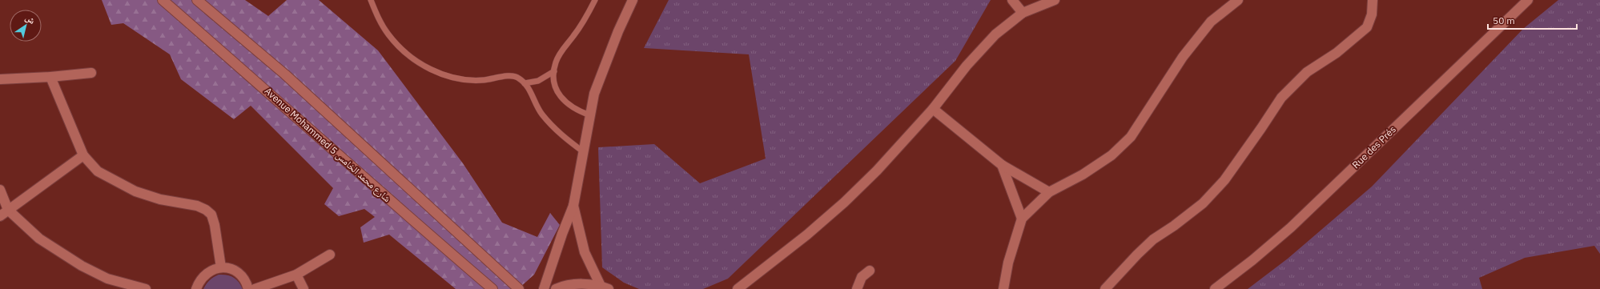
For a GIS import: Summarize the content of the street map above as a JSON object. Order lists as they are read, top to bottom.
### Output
{
  "streets": {
    "street": ["Avenue Mohammed 5 شارع محمد الخامس", "Rue des Prés"]
  },
  "scale_bar": "50 m",
  "north": "top right"
}
